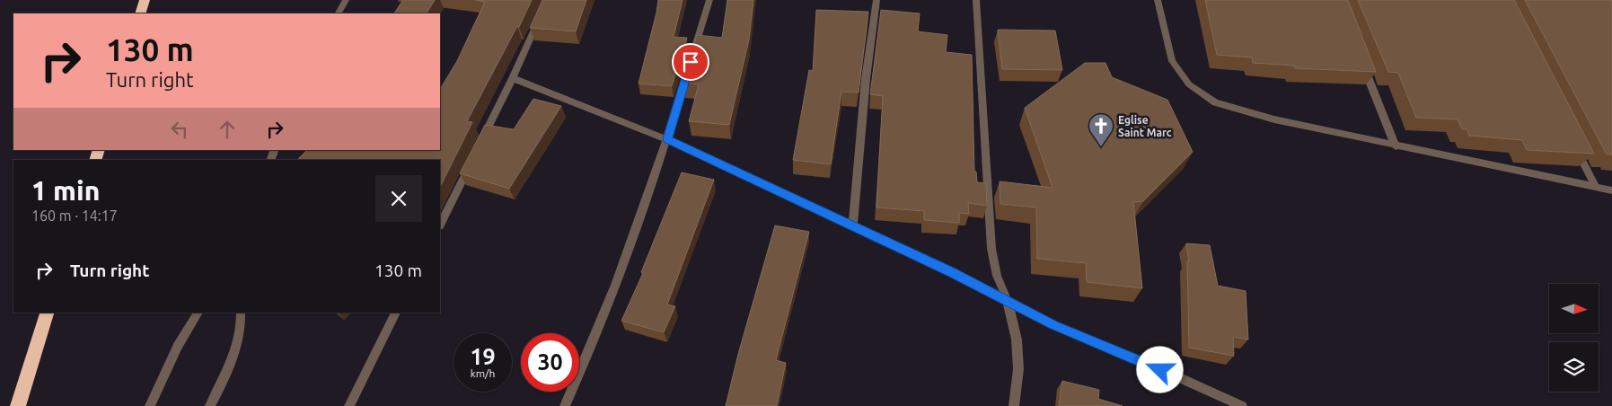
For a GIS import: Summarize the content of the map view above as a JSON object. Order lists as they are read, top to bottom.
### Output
{
  "places": {
    "church": ["Eglise Saint Marc"]
  },
  "north": "right",
  "page": {
    "turn": ["130 m", "Turn right"],
    "heading": ["1 min", "160 m · 14:17"],
    "list": [
      {
        "name": "Turn right",
        "value": "130 m"
      }
    ],
    "speed": "19 km/h",
    "limit": "30"
  }
}
